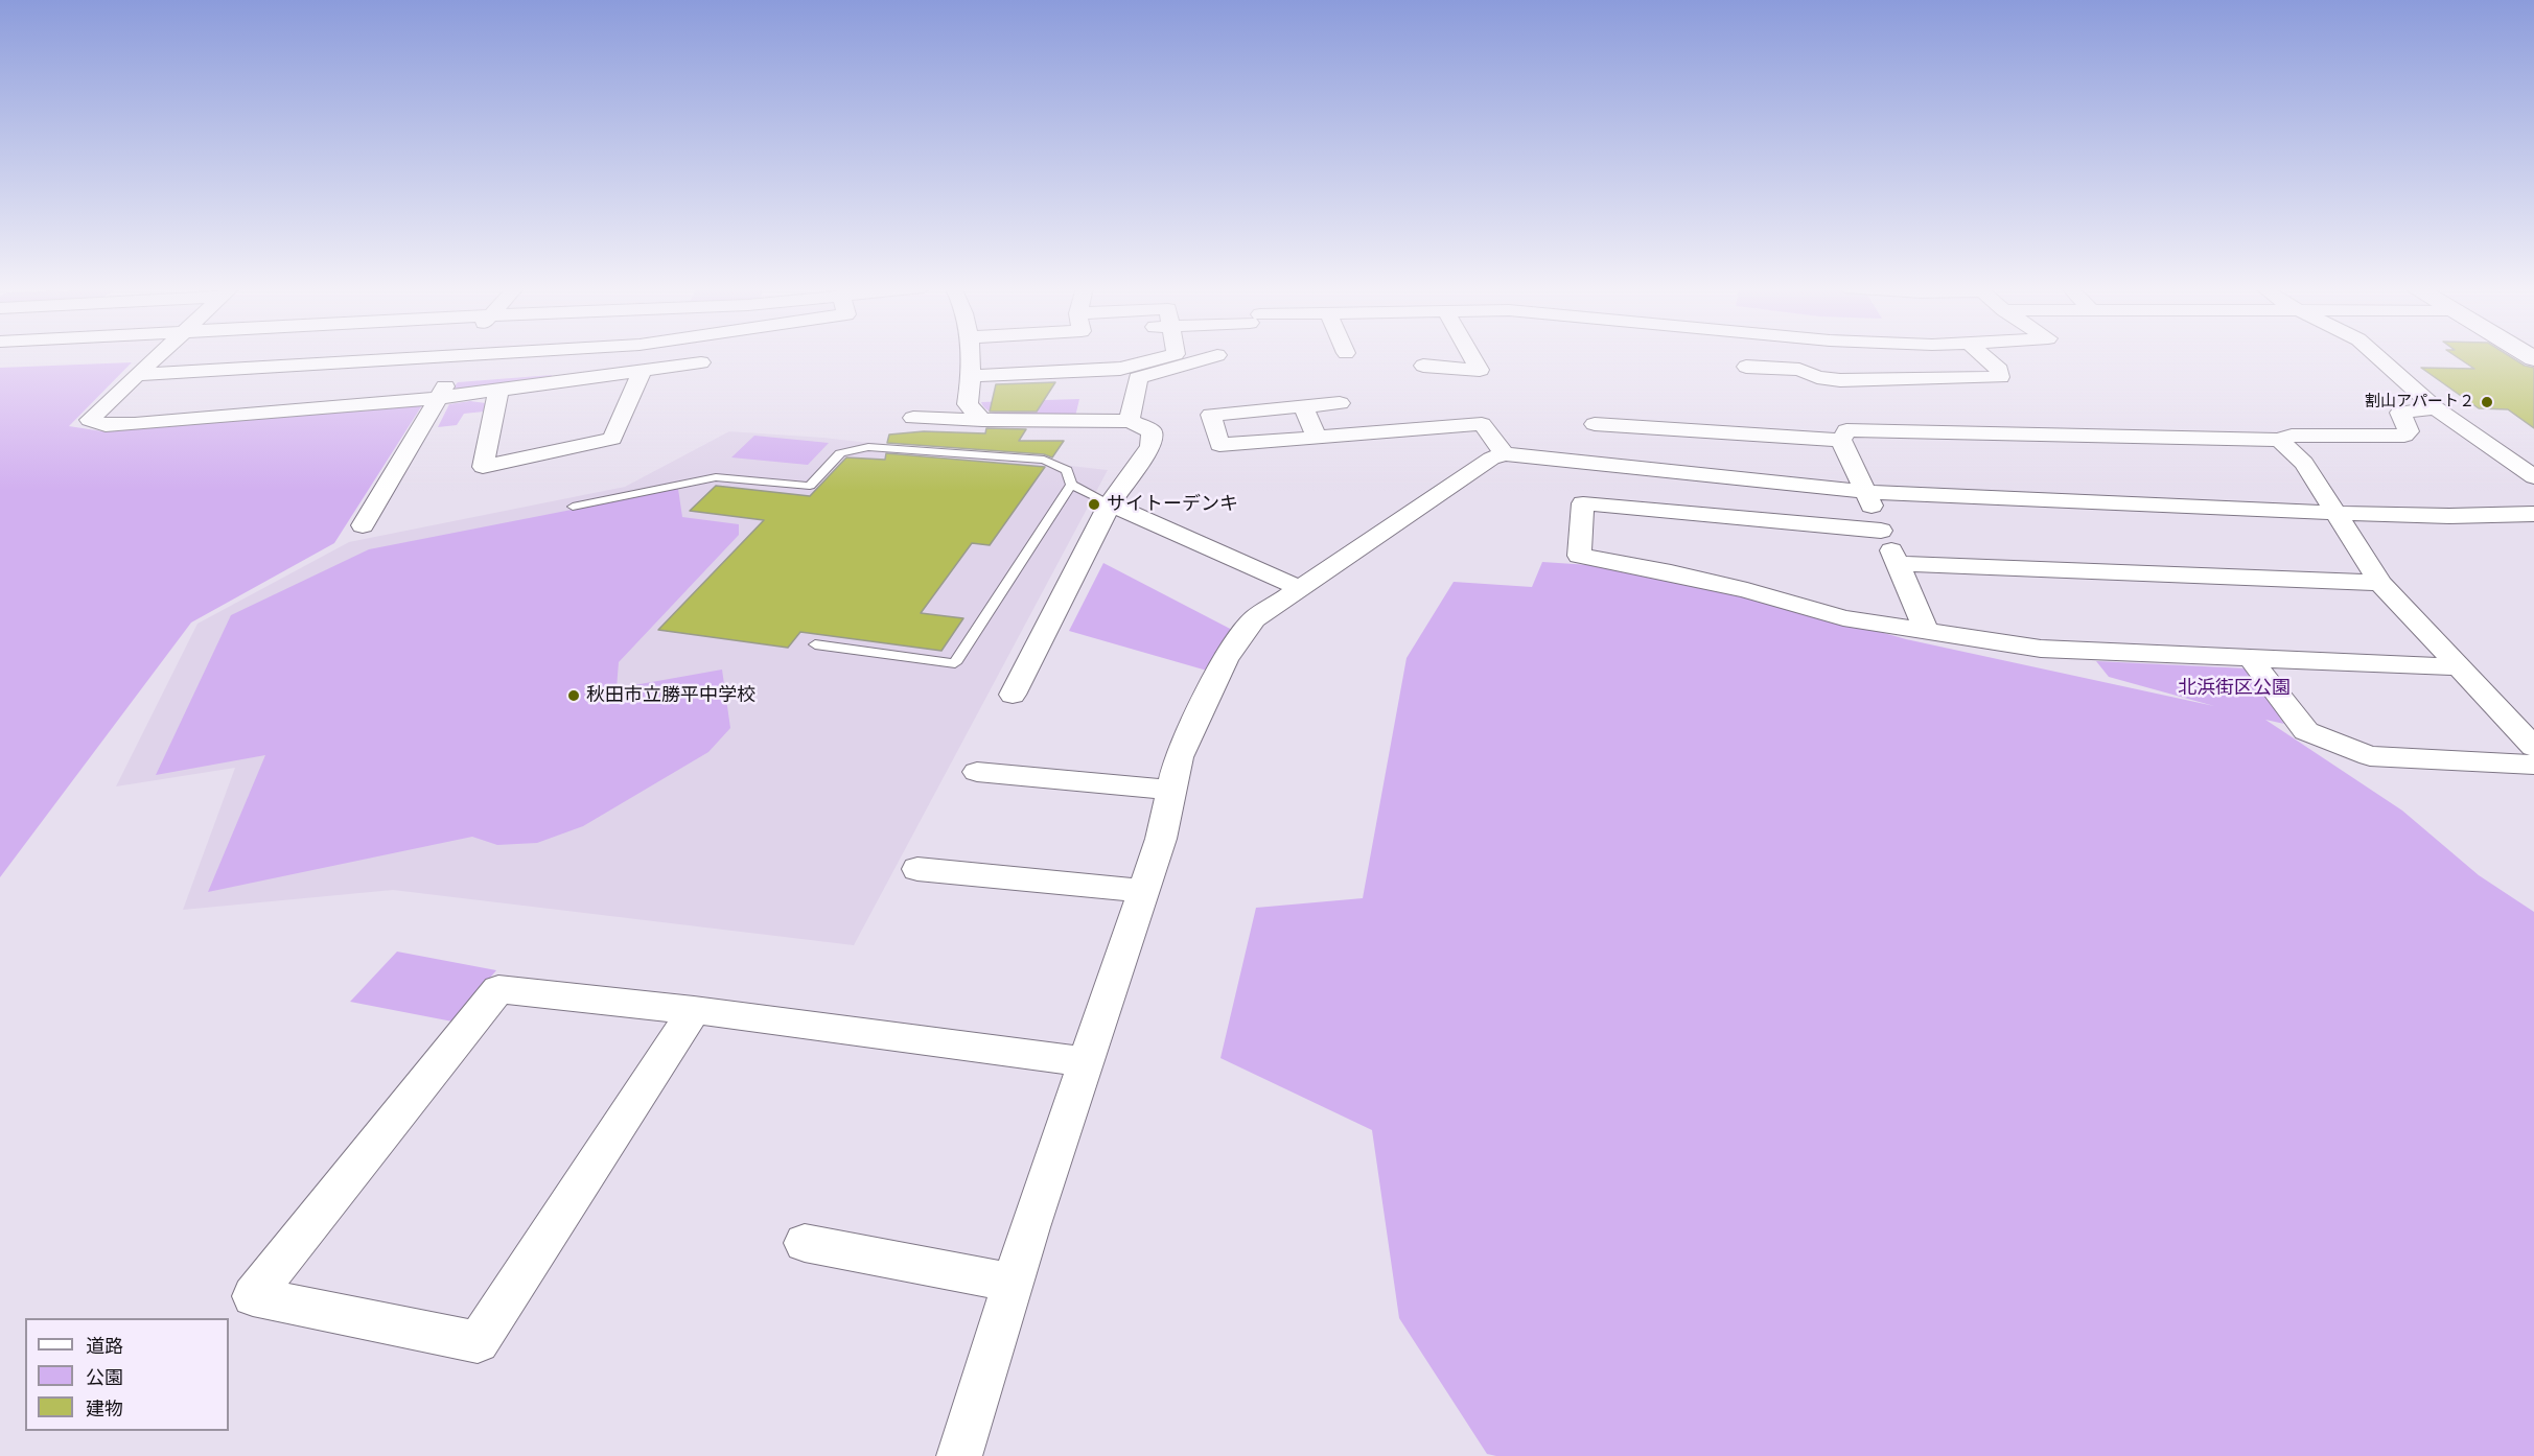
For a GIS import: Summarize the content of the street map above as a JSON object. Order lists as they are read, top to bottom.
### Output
{
  "parks": ["北浜街区公園"],
  "places": ["割山アパート２", "サイトーデンキ", "秋田市立勝平中学校"],
  "legend": ["道路", "公園", "建物"]
}
